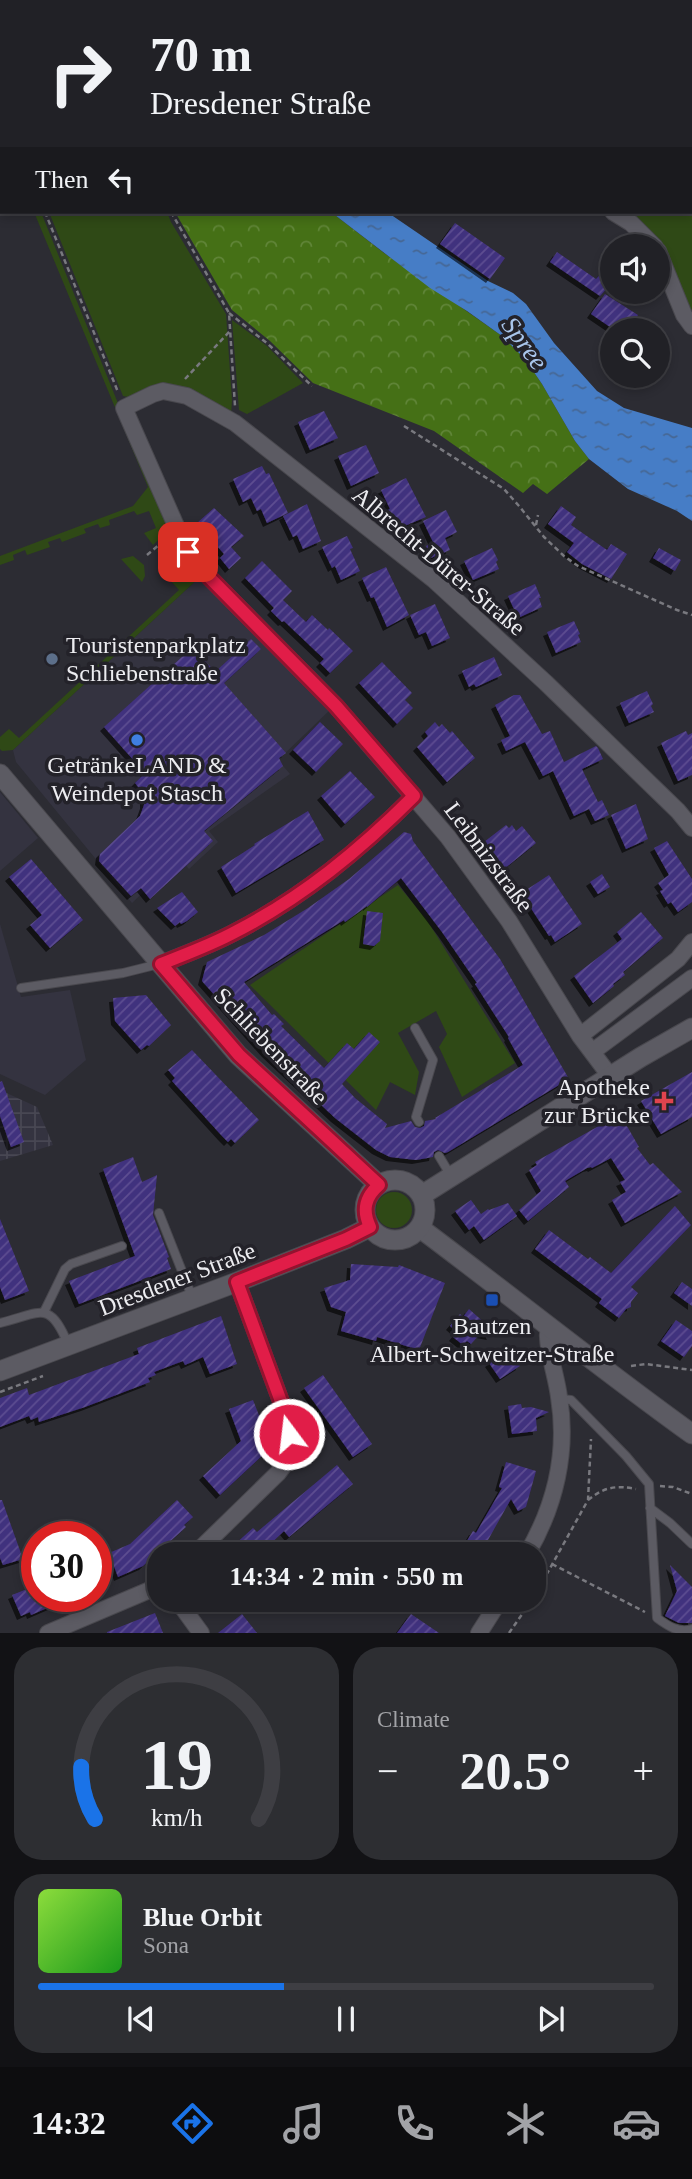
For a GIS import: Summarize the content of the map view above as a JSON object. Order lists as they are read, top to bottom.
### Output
{
  "streets": {
    "main road": ["Schliebenstraße", "Dresdener Straße"],
    "street": ["Albrecht-Dürer-Straße", "Leibnizstraße"]
  },
  "crossings": [
    ["Schliebenstraße", "Dresdener Straße"]
  ],
  "water": ["Spree"],
  "places": {
    "other": ["Touristenparkplatz Schliebenstraße", "GetränkeLAND & Weindepot Stasch"],
    "health": ["Apotheke zur Brücke"],
    "transit": ["Bautzen Albert-Schweitzer-Straße"]
  },
  "page": {
    "turn": ["70 m", "Dresdener Straße"],
    "then": "Then",
    "limit": "30",
    "trip": "14:34 · 2 min · 550 m",
    "tile": "Climate",
    "heat": ["−", "20.5°", "+"],
    "song": ["Blue Orbit", "Sona"],
    "tabs": "14:32",
    "gauge": ["19", "km/h"]
  }
}
